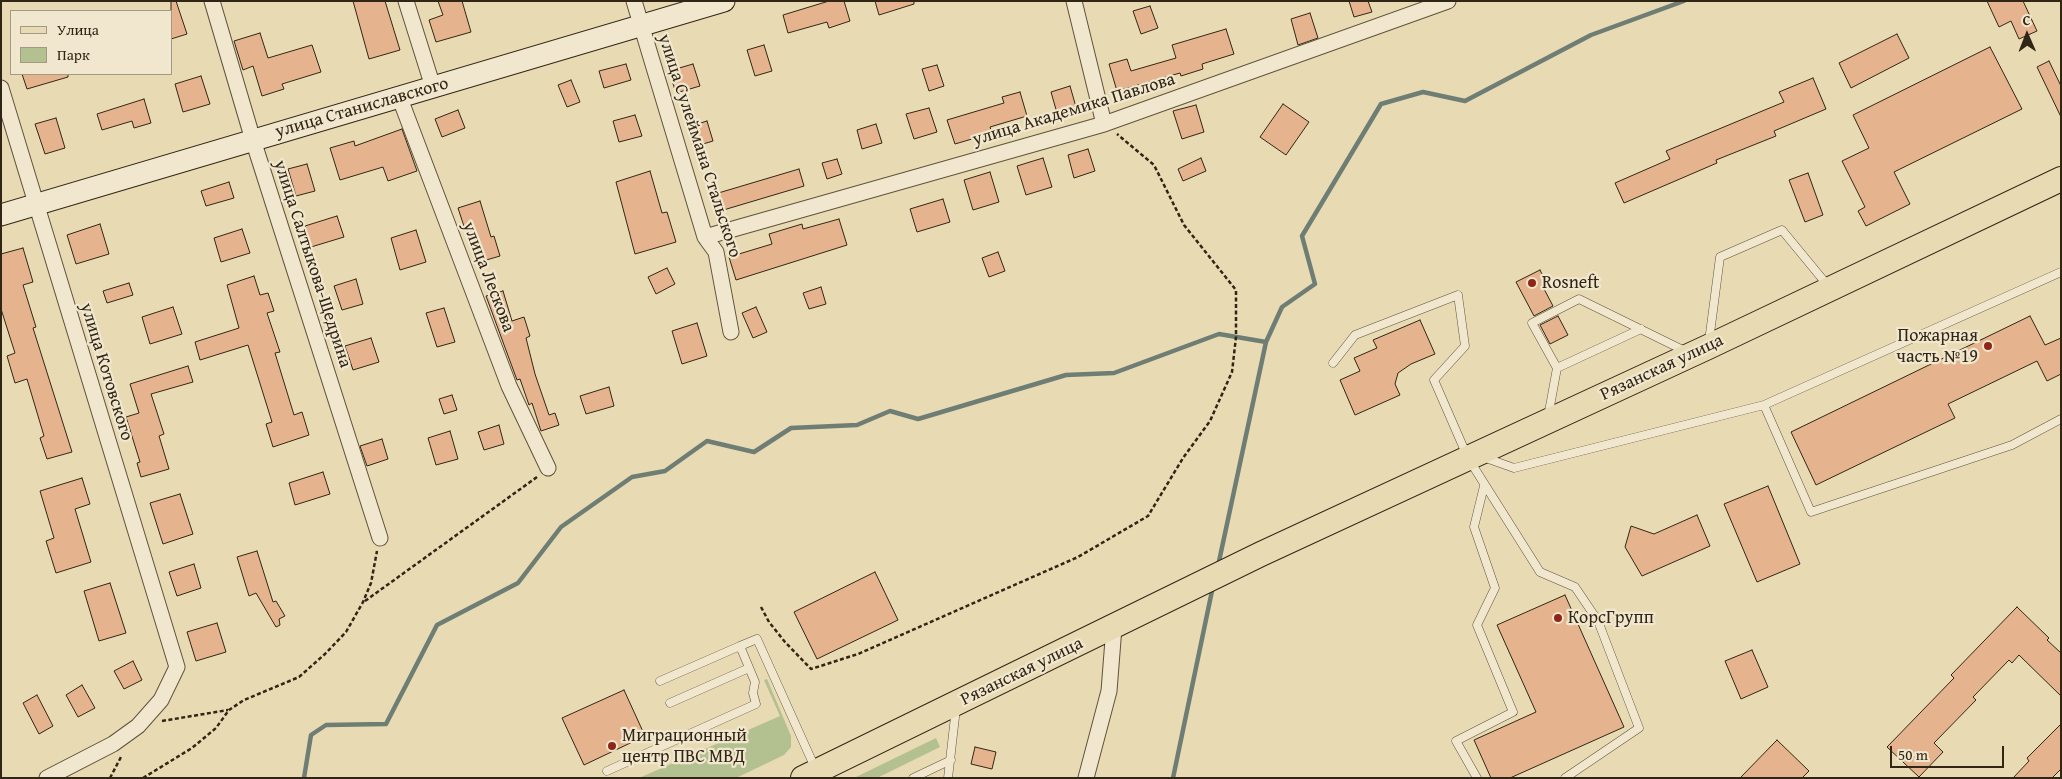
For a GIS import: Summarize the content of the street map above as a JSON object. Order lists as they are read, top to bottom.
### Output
{
  "streets": {
    "main road": ["Рязанская улица"],
    "street": [
      "улица Станиславского",
      "улица Академика Павлова",
      "улица Сулеймана Стальского",
      "улица Салтыкова-Щедрина",
      "улица Лескова",
      "улица Котовского"
    ]
  },
  "crossings": [
    ["улица Станиславского", "улица Сулеймана Стальского"],
    ["улица Станиславского", "улица Салтыкова-Щедрина"],
    ["улица Станиславского", "улица Лескова"],
    ["улица Станиславского", "улица Котовского"],
    ["улица Академика Павлова", "улица Сулеймана Стальского"]
  ],
  "places": [
    "Rosneft",
    "Пожарная часть №19",
    "КорсГрупп",
    "Миграционный центр ПВС МВД"
  ],
  "legend": ["Улица", "Парк"],
  "scale_bar": "50 m",
  "north": "top"
}
